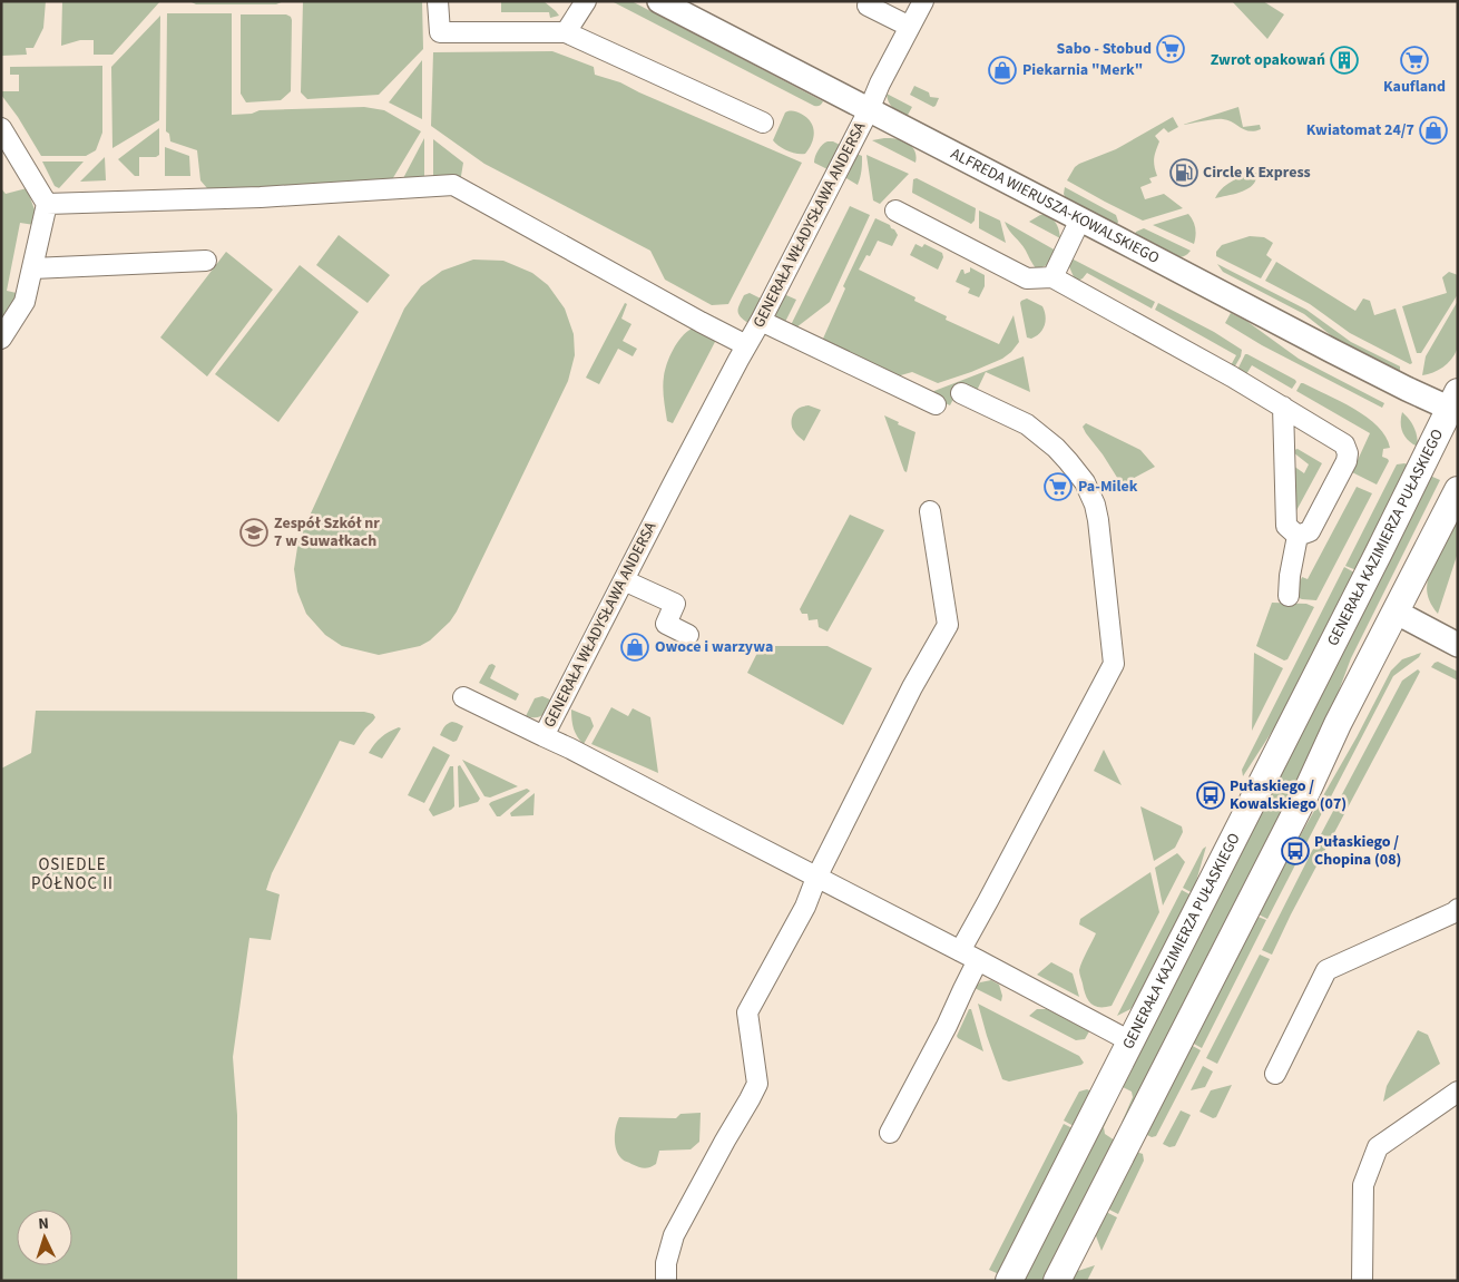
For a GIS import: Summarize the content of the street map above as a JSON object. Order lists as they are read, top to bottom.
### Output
{
  "streets": {
    "main road": ["GENERAŁA KAZIMIERZA PUŁASKIEGO"],
    "street": ["ALFREDA WIERUSZA-KOWALSKIEGO", "GENERAŁA WŁADYSŁAWA ANDERSA"]
  },
  "crossings": [
    ["ALFREDA WIERUSZA-KOWALSKIEGO", "GENERAŁA WŁADYSŁAWA ANDERSA"],
    ["ALFREDA WIERUSZA-KOWALSKIEGO", "GENERAŁA KAZIMIERZA PUŁASKIEGO"],
    ["GENERAŁA WŁADYSŁAWA ANDERSA", "GENERAŁA KAZIMIERZA PUŁASKIEGO"]
  ],
  "districts": ["OSIEDLE PÓŁNOC II"],
  "places": {
    "supermarket": ["Sabo - Stobud", "Kaufland", "Pa-Milek"],
    "building": ["Zwrot opakowań"],
    "shop": ["Piekarnia \"Merk\"", "Kwiatomat 24/7", "Owoce i warzywa"],
    "fuel station": ["Circle K Express"],
    "school or university": ["Zespół Szkół nr 7 w Suwałkach"],
    "bus stop": ["Pułaskiego / Kowalskiego (07)", "Pułaskiego / Chopina (08)"]
  },
  "north": "top"
}
